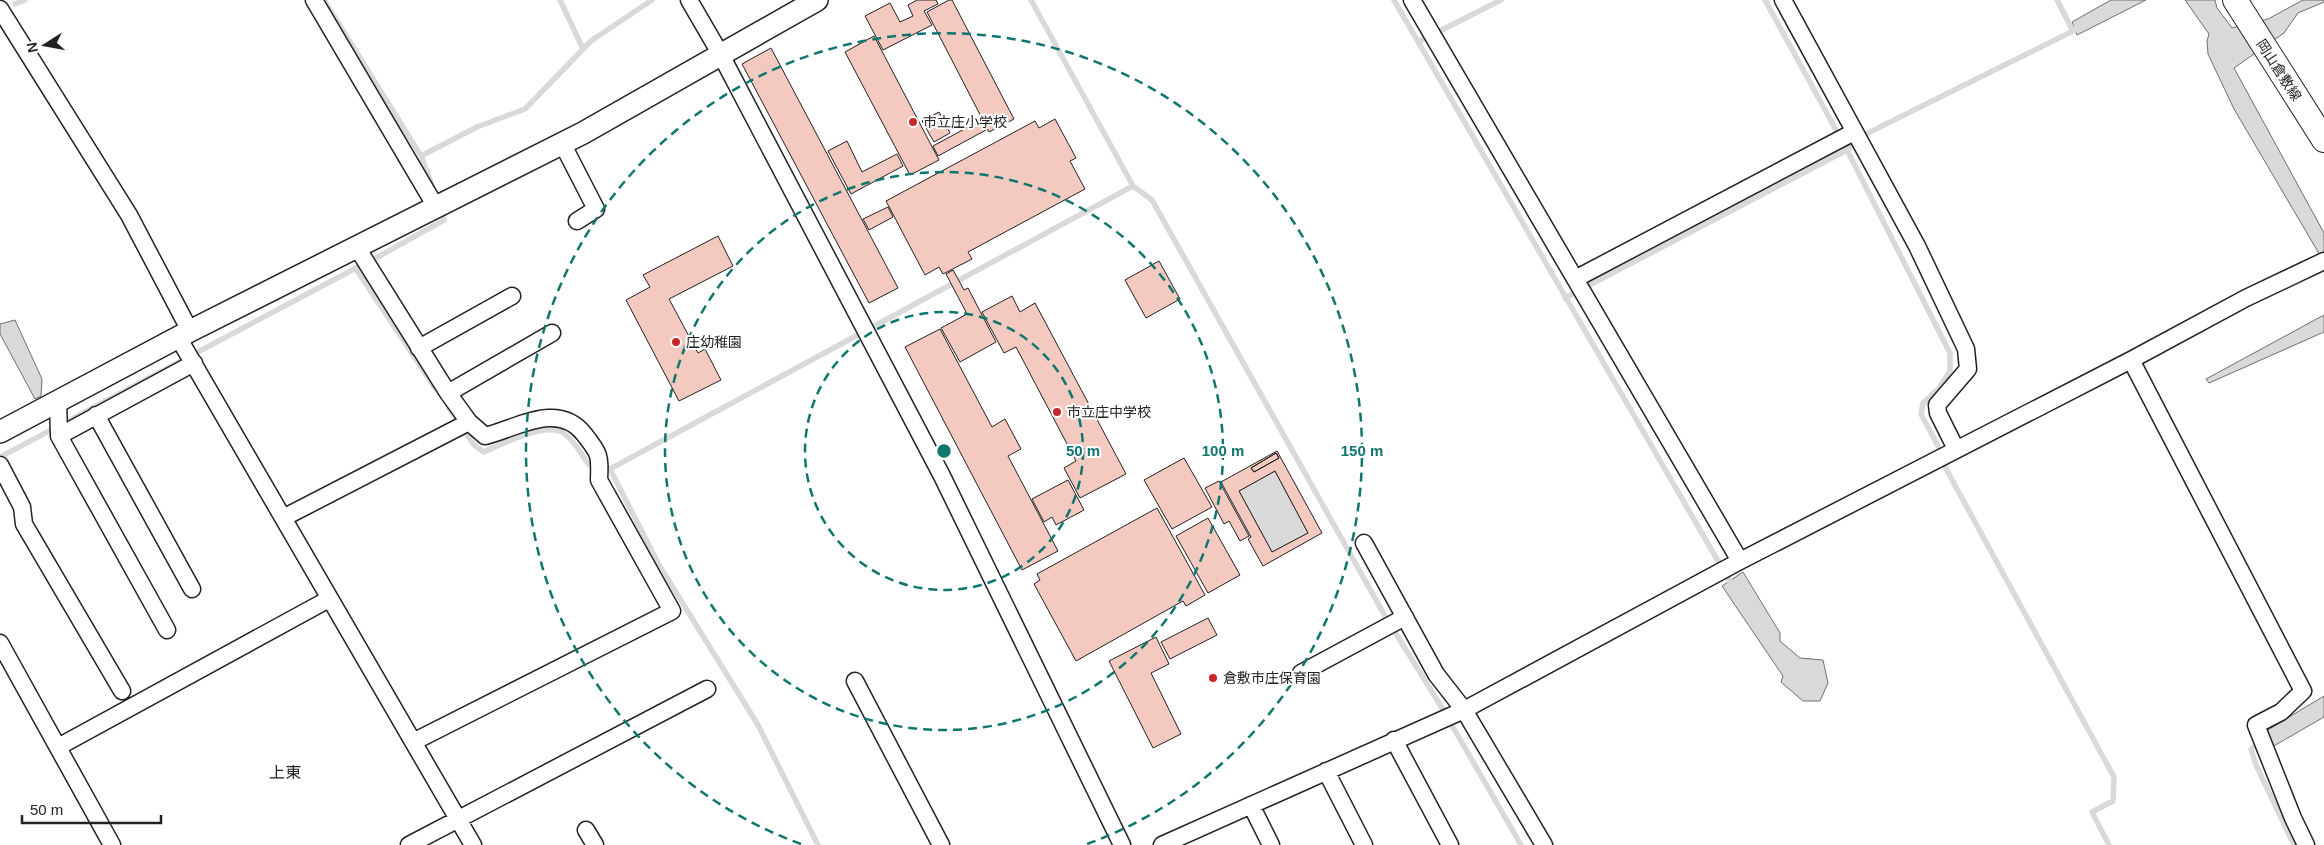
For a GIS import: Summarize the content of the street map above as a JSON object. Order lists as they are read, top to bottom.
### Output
{
  "streets": {
    "main road": ["岡山倉敷線"]
  },
  "districts": ["上東"],
  "places": [
    "市立庄小学校",
    "庄幼稚園",
    "市立庄中学校",
    "倉敷市庄保育園"
  ],
  "scale_bar": "50 m",
  "north": "left",
  "rings": ["50 m", "100 m", "150 m"]
}
